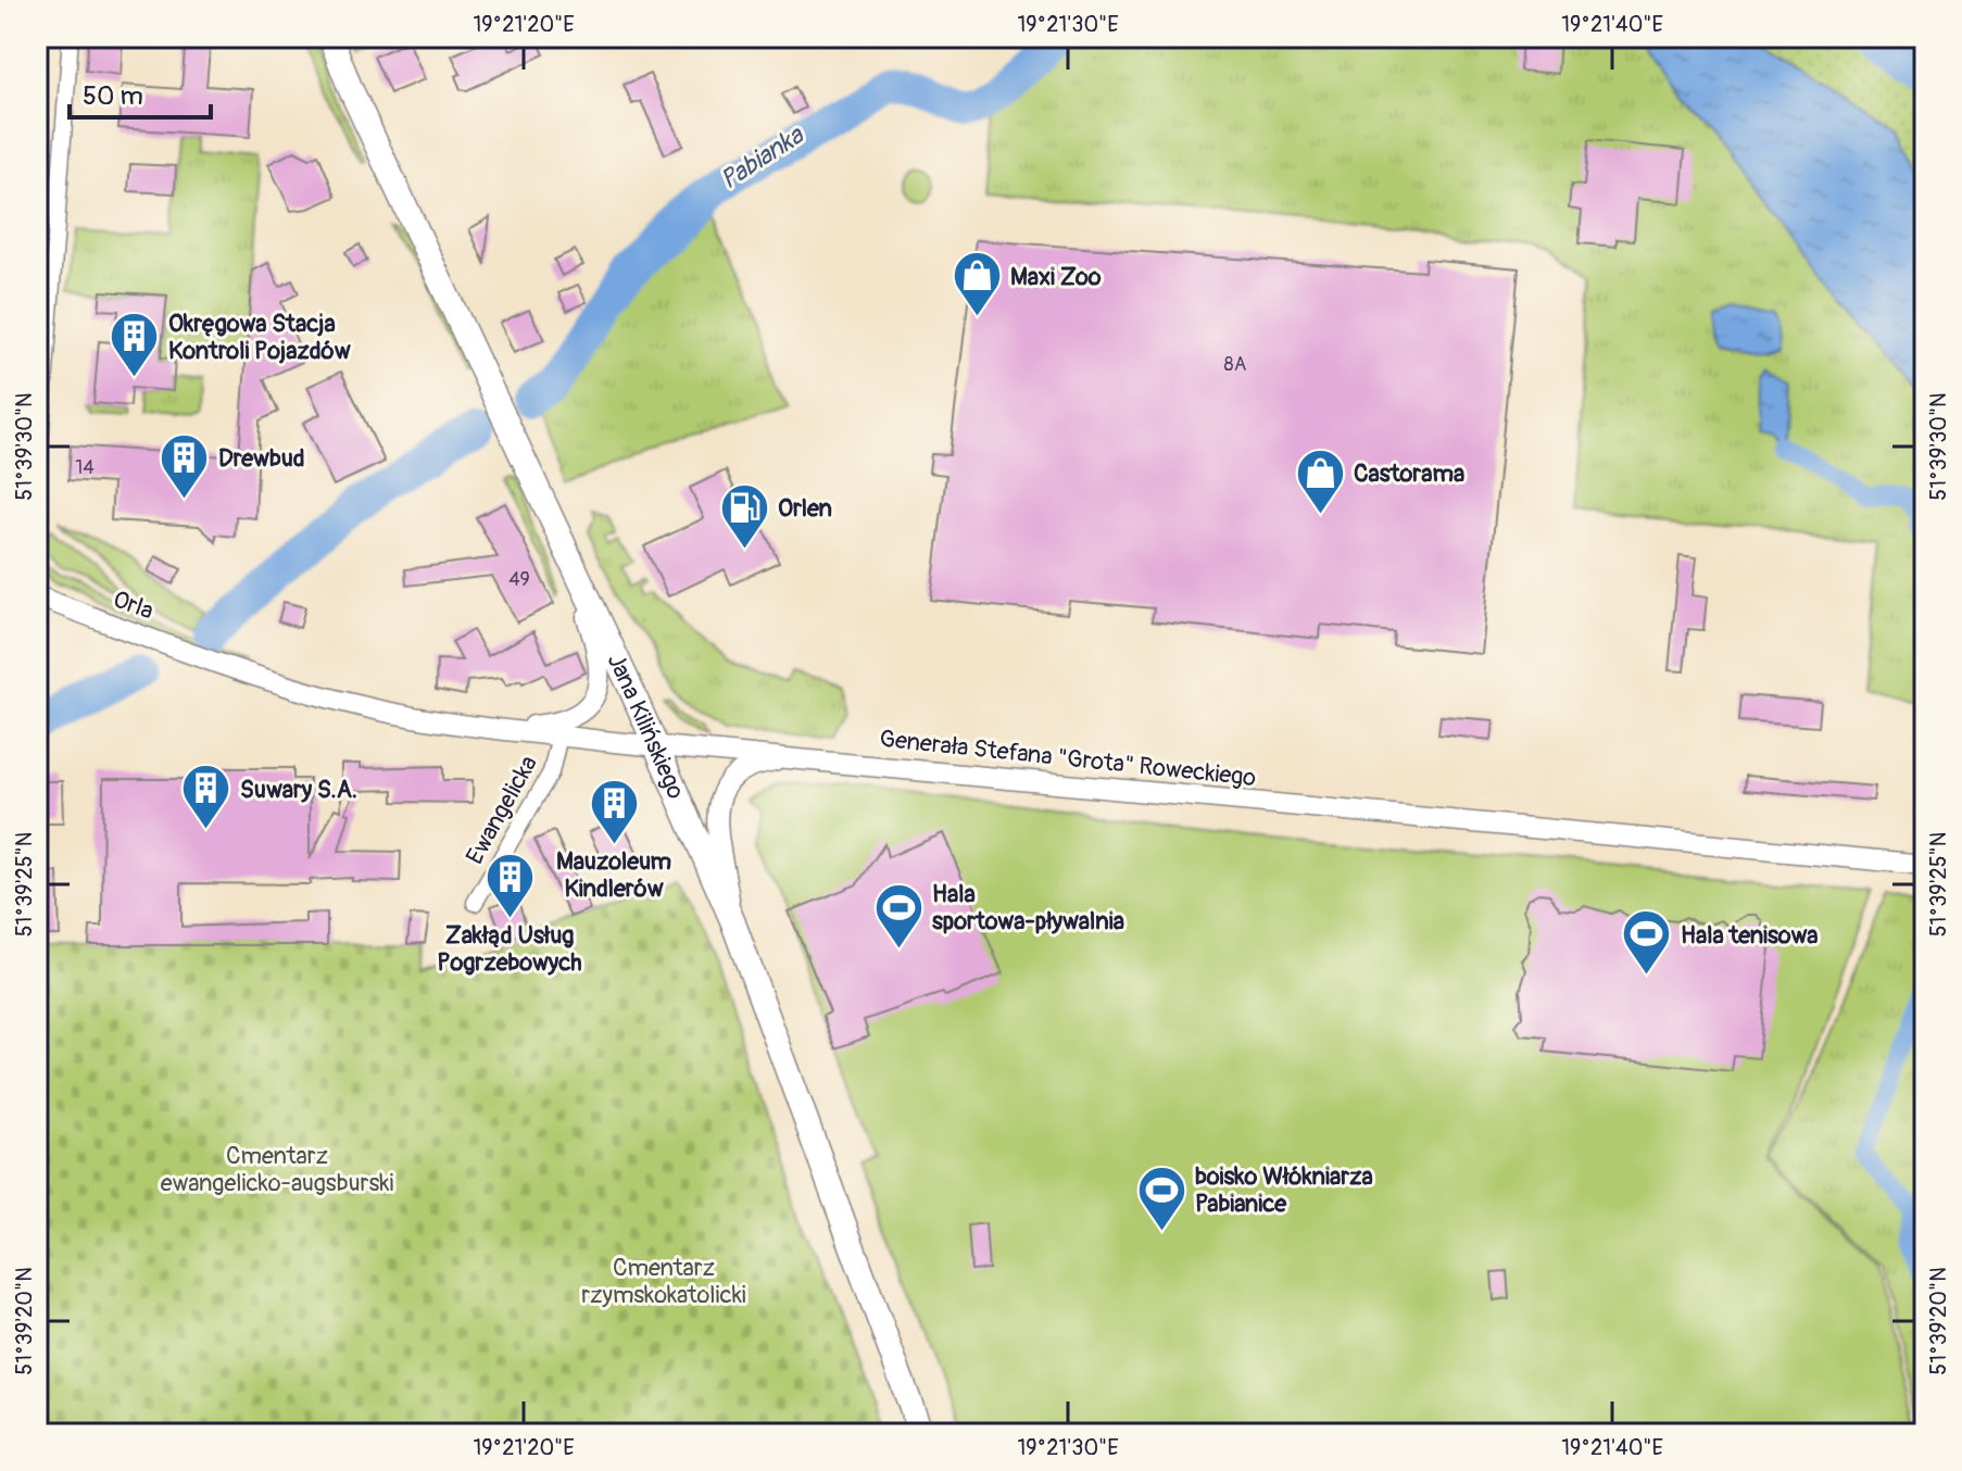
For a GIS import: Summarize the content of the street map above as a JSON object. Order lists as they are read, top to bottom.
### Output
{
  "streets": {
    "main road": ["Jana Kilińskiego"],
    "street": ["Orla", "Generała Stefana \"Grota\" Roweckiego", "Ewangelicka"]
  },
  "crossings": [
    ["Orla", "Generała Stefana \"Grota\" Roweckiego"],
    ["Jana Kilińskiego", "Generała Stefana \"Grota\" Roweckiego"],
    ["Generała Stefana \"Grota\" Roweckiego", "Ewangelicka"]
  ],
  "water": ["Pabianka"],
  "parks": ["Cmentarz ewangelicko-augsburski", "Cmentarz rzymskokatolicki"],
  "places": {
    "shop": ["Maxi Zoo", "Castorama"],
    "building": [
      "Okręgowa Stacja Kontroli Pojazdów",
      "Drewbud",
      "Suwary S.A.",
      "Mauzoleum Kindlerów",
      "Zakłąd Usług Pogrzebowych"
    ],
    "fuel station": ["Orlen"],
    "sports": ["Hala sportowa-pływalnia", "Hala tenisowa", "boisko Włókniarza Pabianice"]
  },
  "house_numbers": ["8A", "14", "49"],
  "scale_bar": "50 m",
  "coordinates": [
    "19°21'20\"E",
    "19°21'30\"E",
    "19°21'40\"E",
    "51°39'30\"N",
    "51°39'25\"N",
    "51°39'20\"N"
  ]
}
